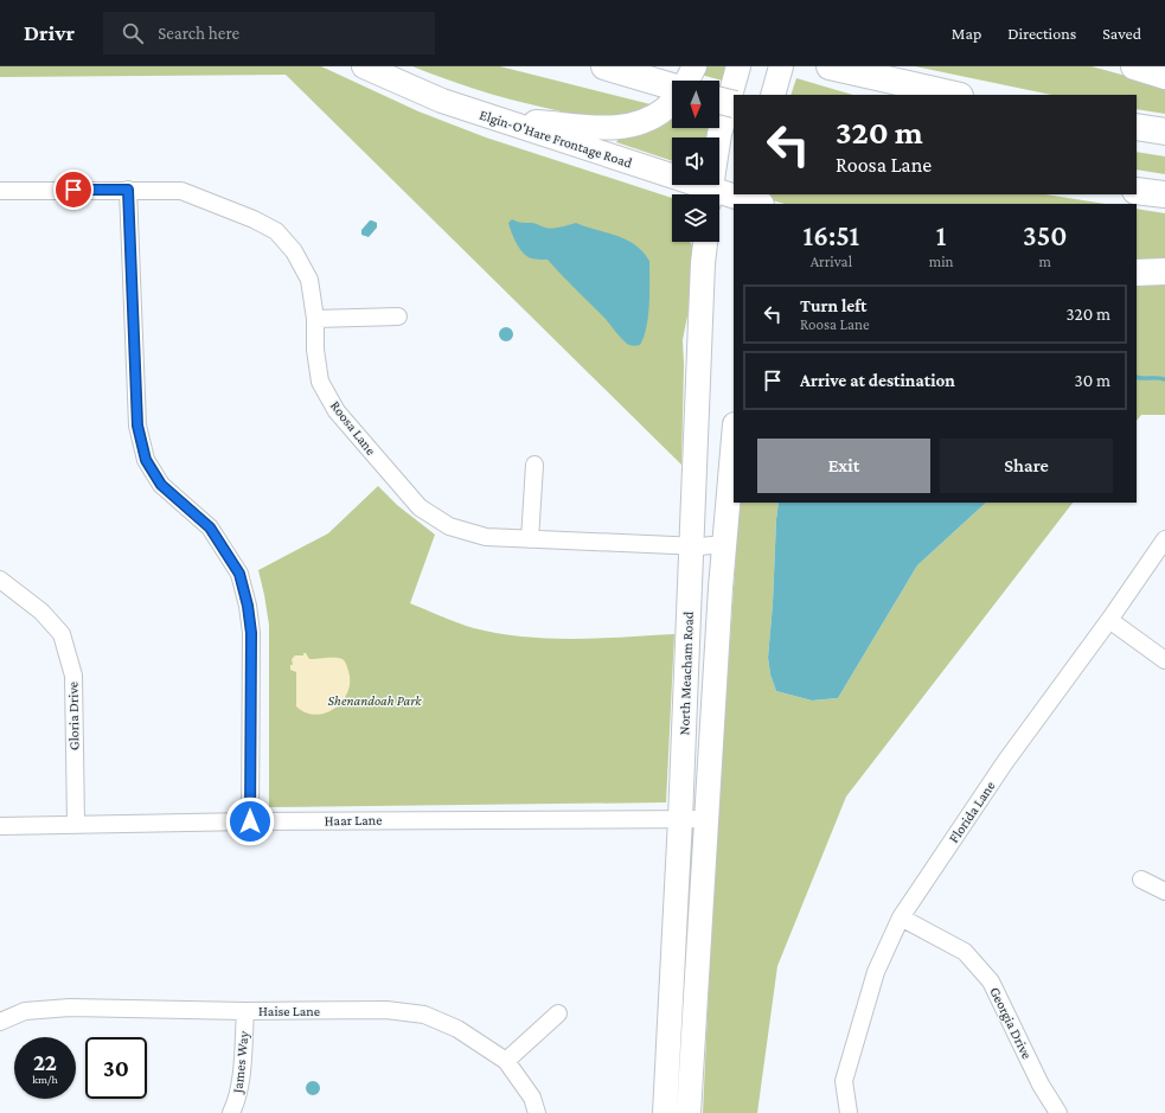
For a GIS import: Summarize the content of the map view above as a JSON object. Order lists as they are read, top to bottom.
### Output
{
  "streets": {
    "main road": ["Elgin-O'Hare Frontage Road", "North Meacham Road"],
    "street": [
      "Roosa Lane",
      "Gloria Drive",
      "Florida Lane",
      "Haar Lane",
      "Haise Lane",
      "Georgia Drive",
      "James Way"
    ]
  },
  "crossings": [
    ["Roosa Lane", "North Meacham Road"],
    ["North Meacham Road", "Haar Lane"],
    ["Gloria Drive", "Haar Lane"],
    ["Florida Lane", "Georgia Drive"],
    ["Haise Lane", "James Way"]
  ],
  "parks": ["Shenandoah Park"],
  "north": "bottom",
  "page": {
    "header": "Drivr",
    "search": "Search here",
    "nav": ["Map", "Directions", "Saved"],
    "turn": ["320 m", "Roosa Lane"],
    "eta": [
      "16:51",
      "Arrival",
      "1",
      "min",
      "350",
      "m"
    ],
    "list": [
      {
        "name": "Turn left",
        "note": "Roosa Lane",
        "value": "320 m"
      },
      {
        "name": "Arrive at destination",
        "value": "30 m"
      }
    ],
    "buttons": ["Exit", "Share"],
    "speed": "22 km/h",
    "limit": "30"
  }
}
